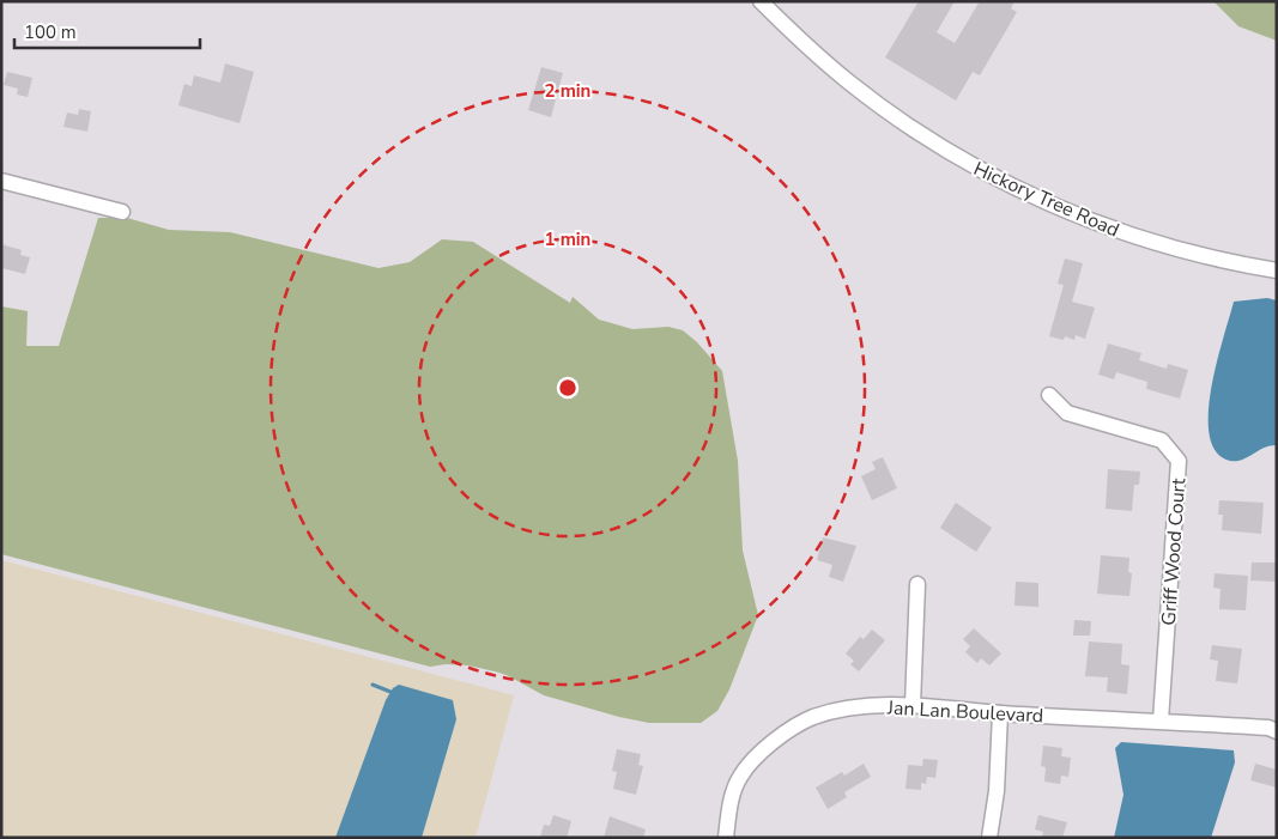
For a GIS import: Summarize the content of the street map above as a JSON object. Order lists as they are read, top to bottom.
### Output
{
  "streets": {
    "street": ["Hickory Tree Road", "Griff Wood Court", "Jan Lan Boulevard"]
  },
  "crossings": [
    ["Griff Wood Court", "Jan Lan Boulevard"]
  ],
  "scale_bar": "100 m",
  "rings": ["2 min", "1 min"]
}
